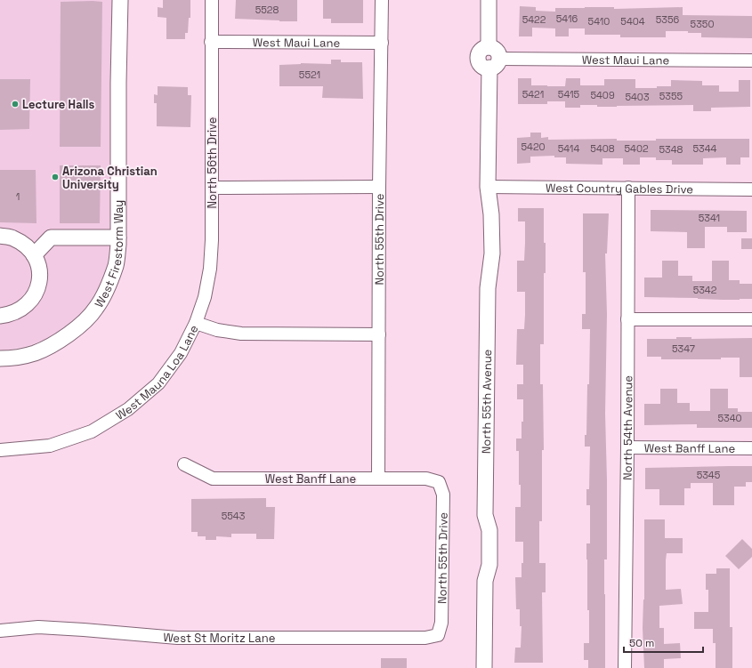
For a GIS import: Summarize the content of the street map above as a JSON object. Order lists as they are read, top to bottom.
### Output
{
  "streets": {
    "street": [
      "West Maui Lane",
      "North 56th Drive",
      "West Country Gables Drive",
      "North 55th Drive",
      "West Firestorm Way",
      "West Mauna Loa Lane",
      "North 55th Avenue",
      "North 54th Avenue",
      "West Banff Lane",
      "West St Moritz Lane"
    ]
  },
  "crossings": [
    ["West Maui Lane", "North 56th Drive"],
    ["West Maui Lane", "North 55th Drive"],
    ["West Maui Lane", "North 55th Avenue"],
    ["North 56th Drive", "West Mauna Loa Lane"],
    ["West Country Gables Drive", "North 55th Avenue"],
    ["West Country Gables Drive", "North 54th Avenue"],
    ["North 55th Drive", "West Mauna Loa Lane"],
    ["North 55th Drive", "West Banff Lane"],
    ["North 55th Drive", "West St Moritz Lane"],
    ["North 54th Avenue", "West Banff Lane"]
  ],
  "places": ["Lecture Halls", "Arizona Christian University"],
  "house_numbers": [
    "5528",
    "5416",
    "5422",
    "5356",
    "5410",
    "5404",
    "5350",
    "5521",
    "5421",
    "5415",
    "5409",
    "5355",
    "5403",
    "5420",
    "5414",
    "5408",
    "5402",
    "5344",
    "5348",
    "1",
    "5341",
    "5342",
    "5347",
    "5340",
    "5345",
    "5543"
  ],
  "scale_bar": "50 m"
}
